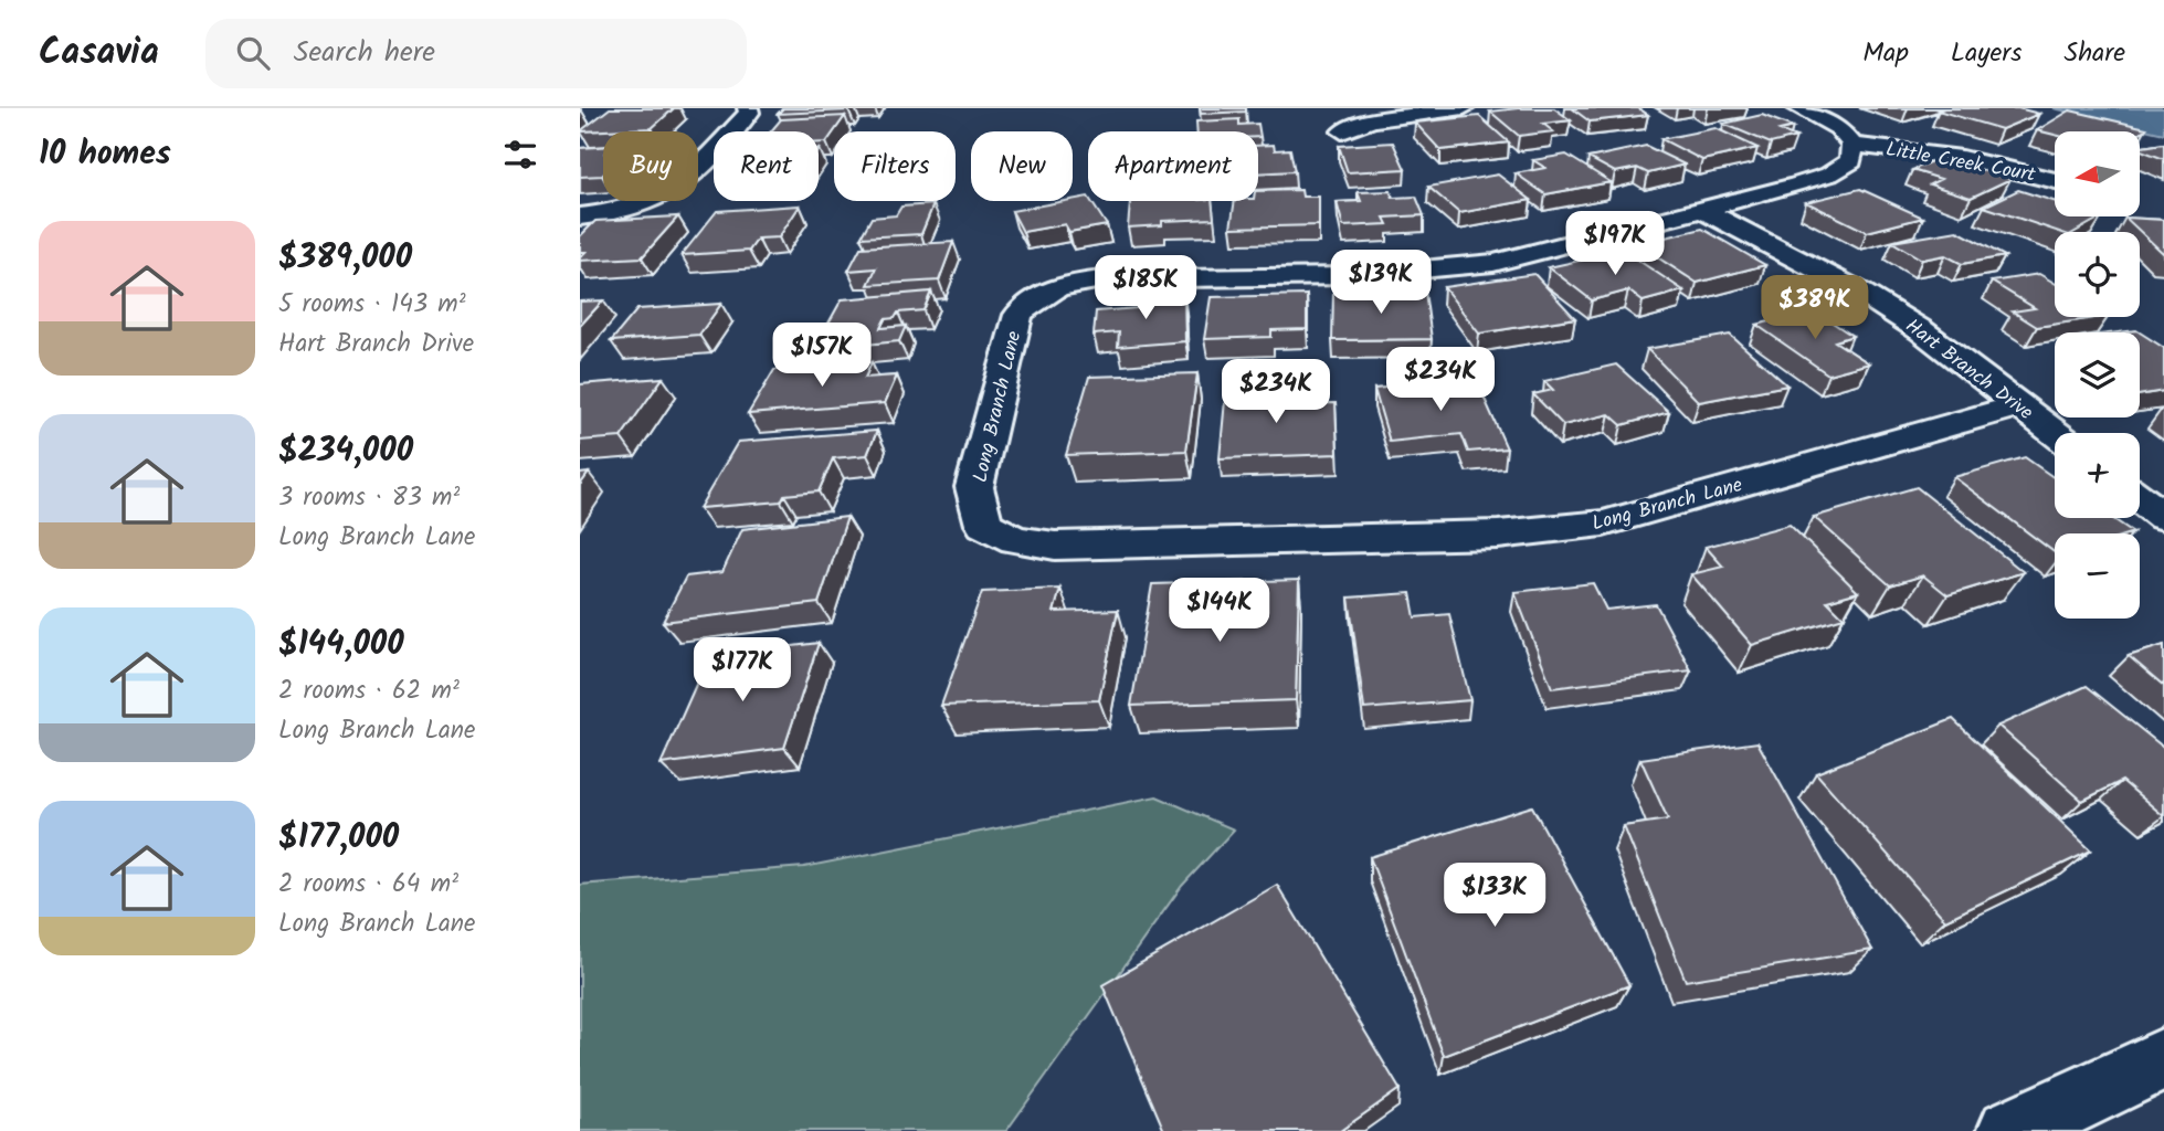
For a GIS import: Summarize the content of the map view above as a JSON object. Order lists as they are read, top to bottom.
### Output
{
  "streets": {
    "street": ["Little Creek Court", "Hart Branch Drive", "Long Branch Lane"]
  },
  "crossings": [
    ["Little Creek Court", "Long Branch Lane"],
    ["Hart Branch Drive", "Long Branch Lane"]
  ],
  "north": "left",
  "page": {
    "header": "Casavia",
    "search": "Search here",
    "nav": ["Map", "Layers", "Share"],
    "heading": "10 homes",
    "map_buttons": ["+", "−"],
    "chip": [
      "Buy",
      "Rent",
      "Filters",
      "New",
      "Apartment"
    ],
    "list": [
      {
        "name": "$389,000",
        "note": "5 rooms · 143 m² · Hart Branch Drive"
      },
      {
        "name": "$234,000",
        "note": "3 rooms · 83 m² · Long Branch Lane"
      },
      {
        "name": "$144,000",
        "note": "2 rooms · 62 m² · Long Branch Lane"
      },
      {
        "name": "$177,000",
        "note": "2 rooms · 64 m² · Long Branch Lane"
      }
    ],
    "price": [
      "$197K",
      "$139K",
      "$185K",
      "$389K",
      "$157K",
      "$234K",
      "$234K",
      "$144K",
      "$177K",
      "$133K"
    ]
  }
}
